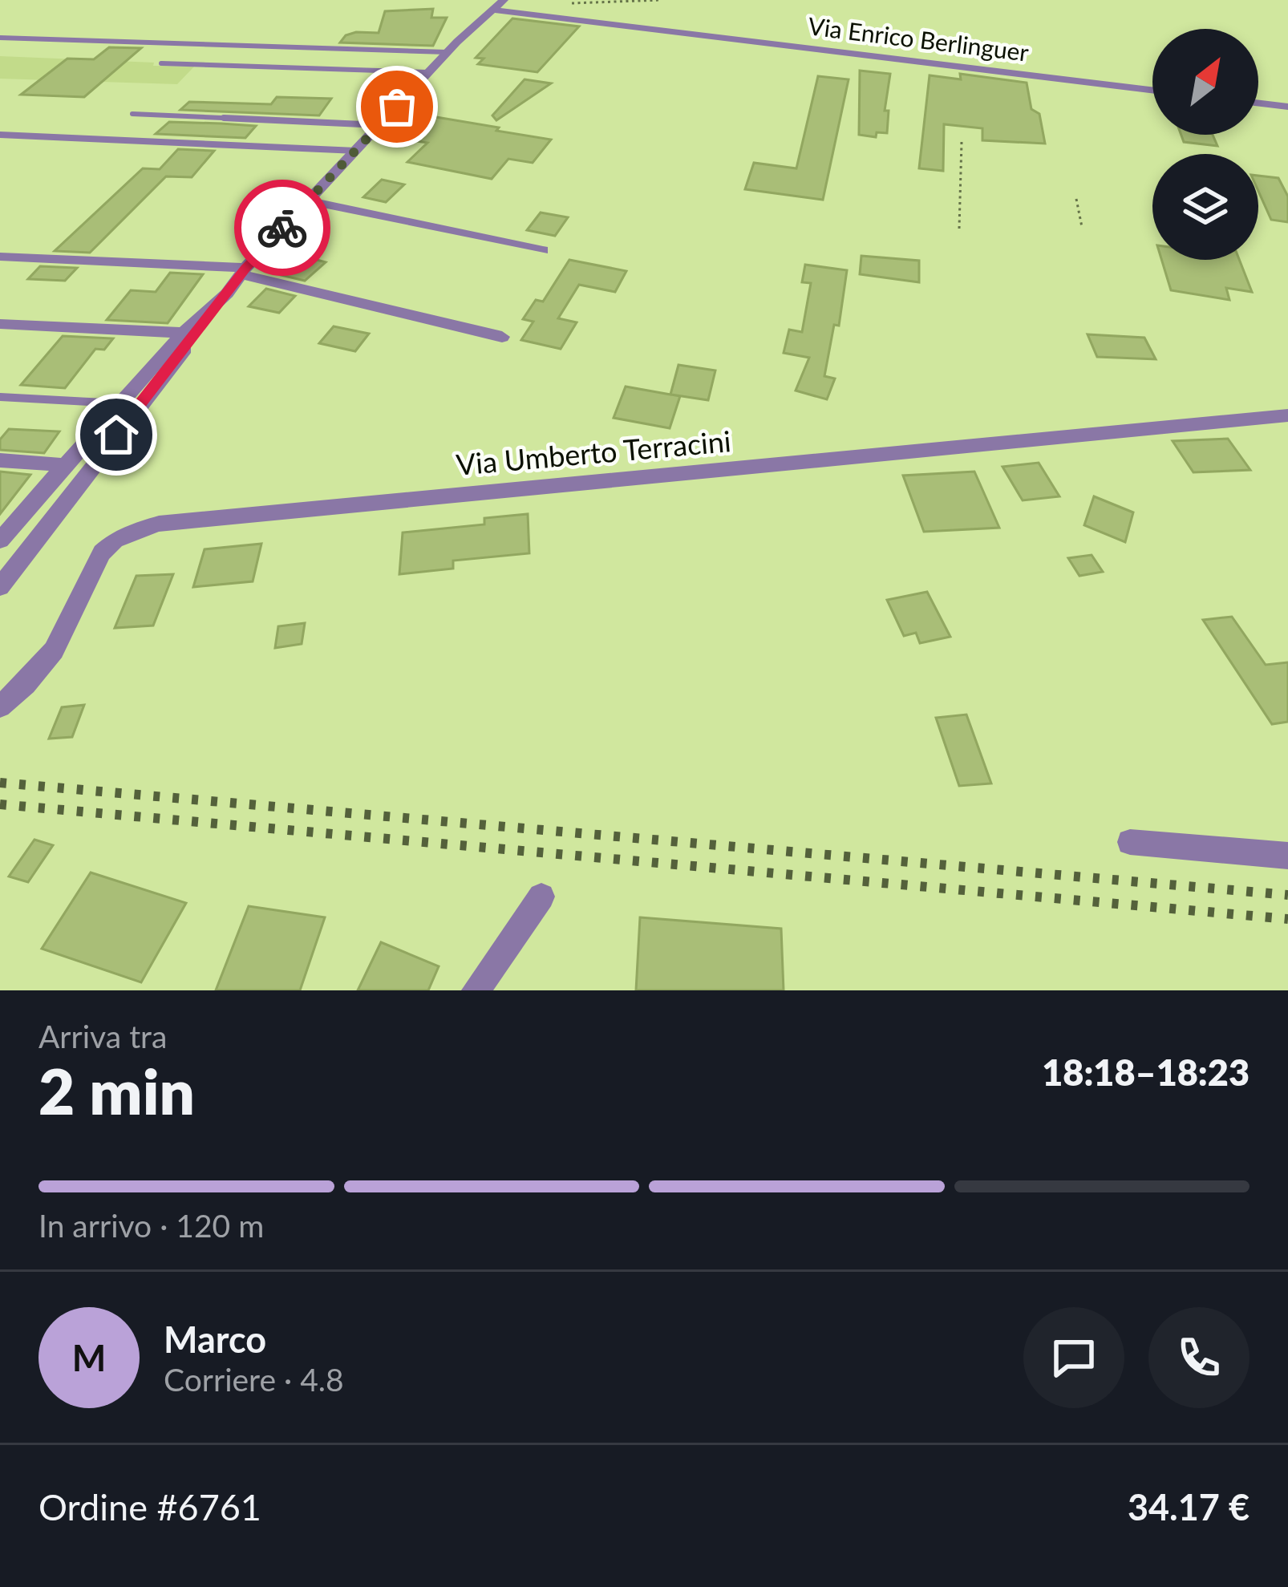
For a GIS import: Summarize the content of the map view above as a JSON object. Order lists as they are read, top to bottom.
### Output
{
  "streets": {
    "street": ["Via Enrico Berlinguer", "Via Umberto Terracini"]
  },
  "north": "top right",
  "page": {
    "heading": ["2 min", "Arriva tra", "18:18–18:23"],
    "panel": [
      "Marco",
      "Corriere · 4.8",
      "Ordine #6761",
      "34.17 €"
    ],
    "bar": "In arrivo · 120 m",
    "round": "M"
  }
}
